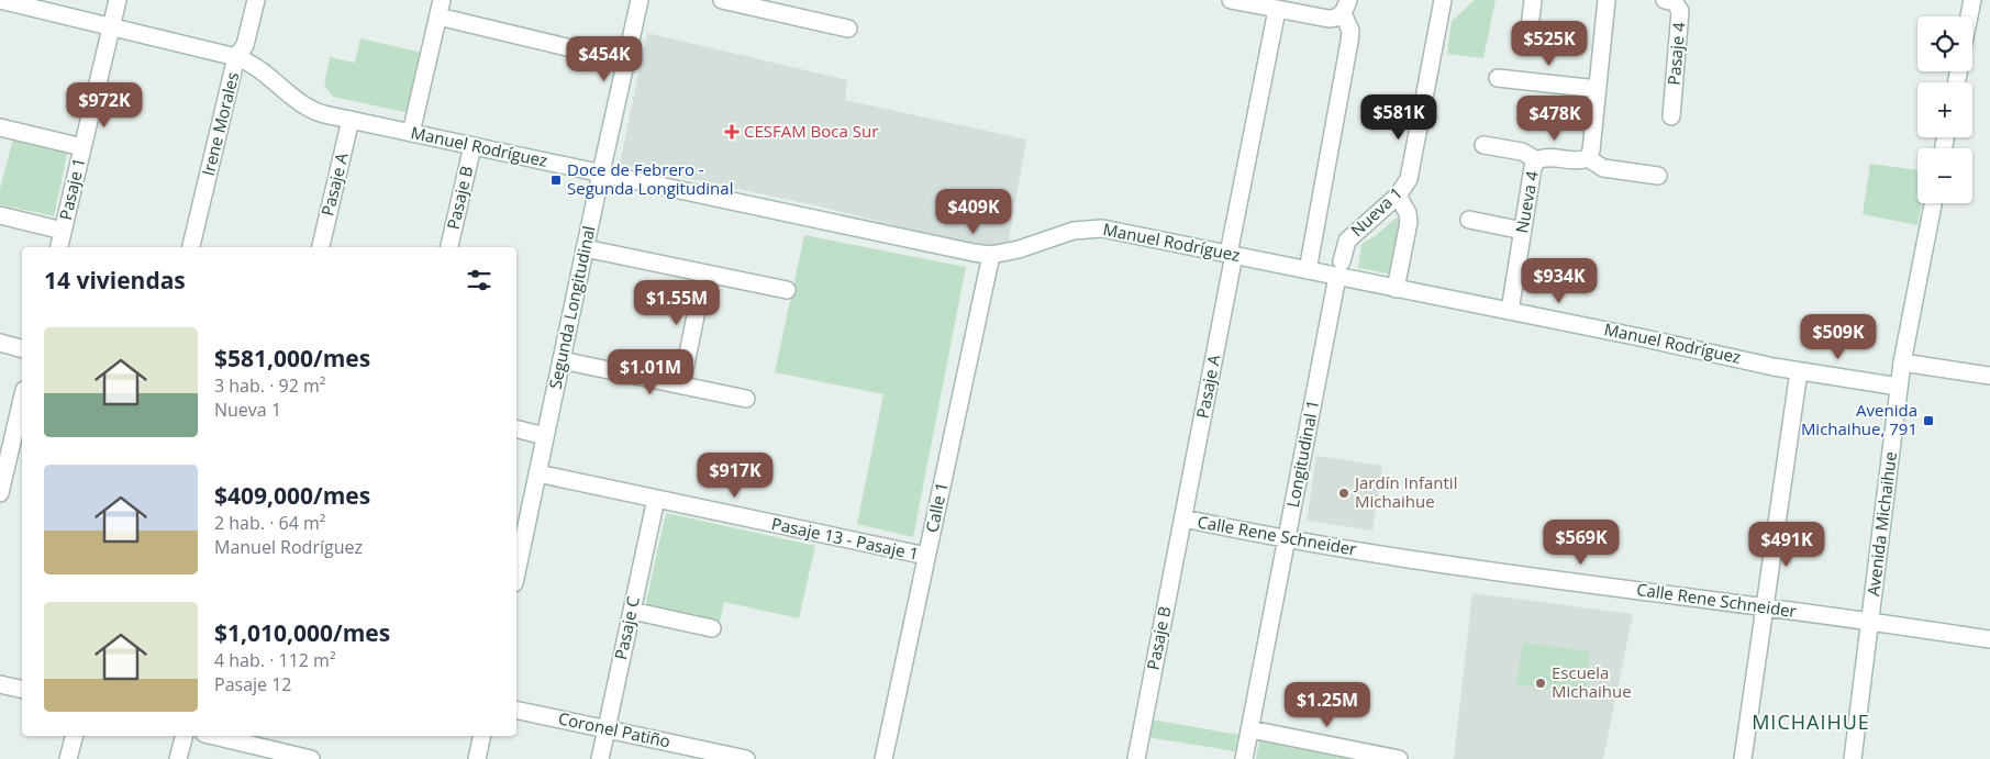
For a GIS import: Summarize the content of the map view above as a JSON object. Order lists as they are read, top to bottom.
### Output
{
  "streets": {
    "street": [
      "Pasaje 4",
      "Irene Morales",
      "Manuel Rodríguez",
      "Pasaje A",
      "Pasaje 1",
      "Pasaje B",
      "Nueva 4",
      "Nueva 1",
      "Segunda Longitudinal",
      "Longitudinal 1",
      "Calle 1",
      "Avenida Michaihue",
      "Calle Rene Schneider",
      "Pasaje 13 - Pasaje 1",
      "Pasaje C",
      "Coronel Patiño"
    ]
  },
  "crossings": [
    ["Irene Morales", "Manuel Rodríguez"],
    ["Manuel Rodríguez", "Pasaje A"],
    ["Manuel Rodríguez", "Pasaje 1"],
    ["Manuel Rodríguez", "Pasaje B"],
    ["Manuel Rodríguez", "Nueva 4"],
    ["Manuel Rodríguez", "Nueva 1"],
    ["Manuel Rodríguez", "Segunda Longitudinal"],
    ["Manuel Rodríguez", "Longitudinal 1"],
    ["Manuel Rodríguez", "Calle 1"],
    ["Manuel Rodríguez", "Avenida Michaihue"],
    ["Pasaje A", "Pasaje B"],
    ["Pasaje A", "Calle Rene Schneider"],
    ["Pasaje B", "Calle Rene Schneider"],
    ["Nueva 1", "Longitudinal 1"],
    ["Segunda Longitudinal", "Pasaje 13 - Pasaje 1"],
    ["Longitudinal 1", "Calle Rene Schneider"],
    ["Calle 1", "Pasaje 13 - Pasaje 1"],
    ["Avenida Michaihue", "Calle Rene Schneider"],
    ["Pasaje 13 - Pasaje 1", "Pasaje C"],
    ["Pasaje C", "Coronel Patiño"]
  ],
  "districts": ["MICHAIHUE"],
  "places": {
    "health": ["CESFAM Boca Sur"],
    "transit": ["Doce de Febrero - Segunda Longitudinal", "Avenida Michaihue, 791"],
    "other": ["Jardín Infantil Michaihue", "Escuela Michaihue"]
  },
  "page": {
    "map_buttons": ["+", "−"],
    "price": [
      "$525K",
      "$454K",
      "$972K",
      "$581K",
      "$478K",
      "$409K",
      "$934K",
      "$1.55M",
      "$509K",
      "$1.01M",
      "$917K",
      "$569K",
      "$491K",
      "$1.25M"
    ],
    "heading": "14 viviendas",
    "list": [
      {
        "name": "$581,000/mes",
        "note": "3 hab. · 92 m² · Nueva 1"
      },
      {
        "name": "$409,000/mes",
        "note": "2 hab. · 64 m² · Manuel Rodríguez"
      },
      {
        "name": "$1,010,000/mes",
        "note": "4 hab. · 112 m² · Pasaje 12"
      }
    ]
  }
}
